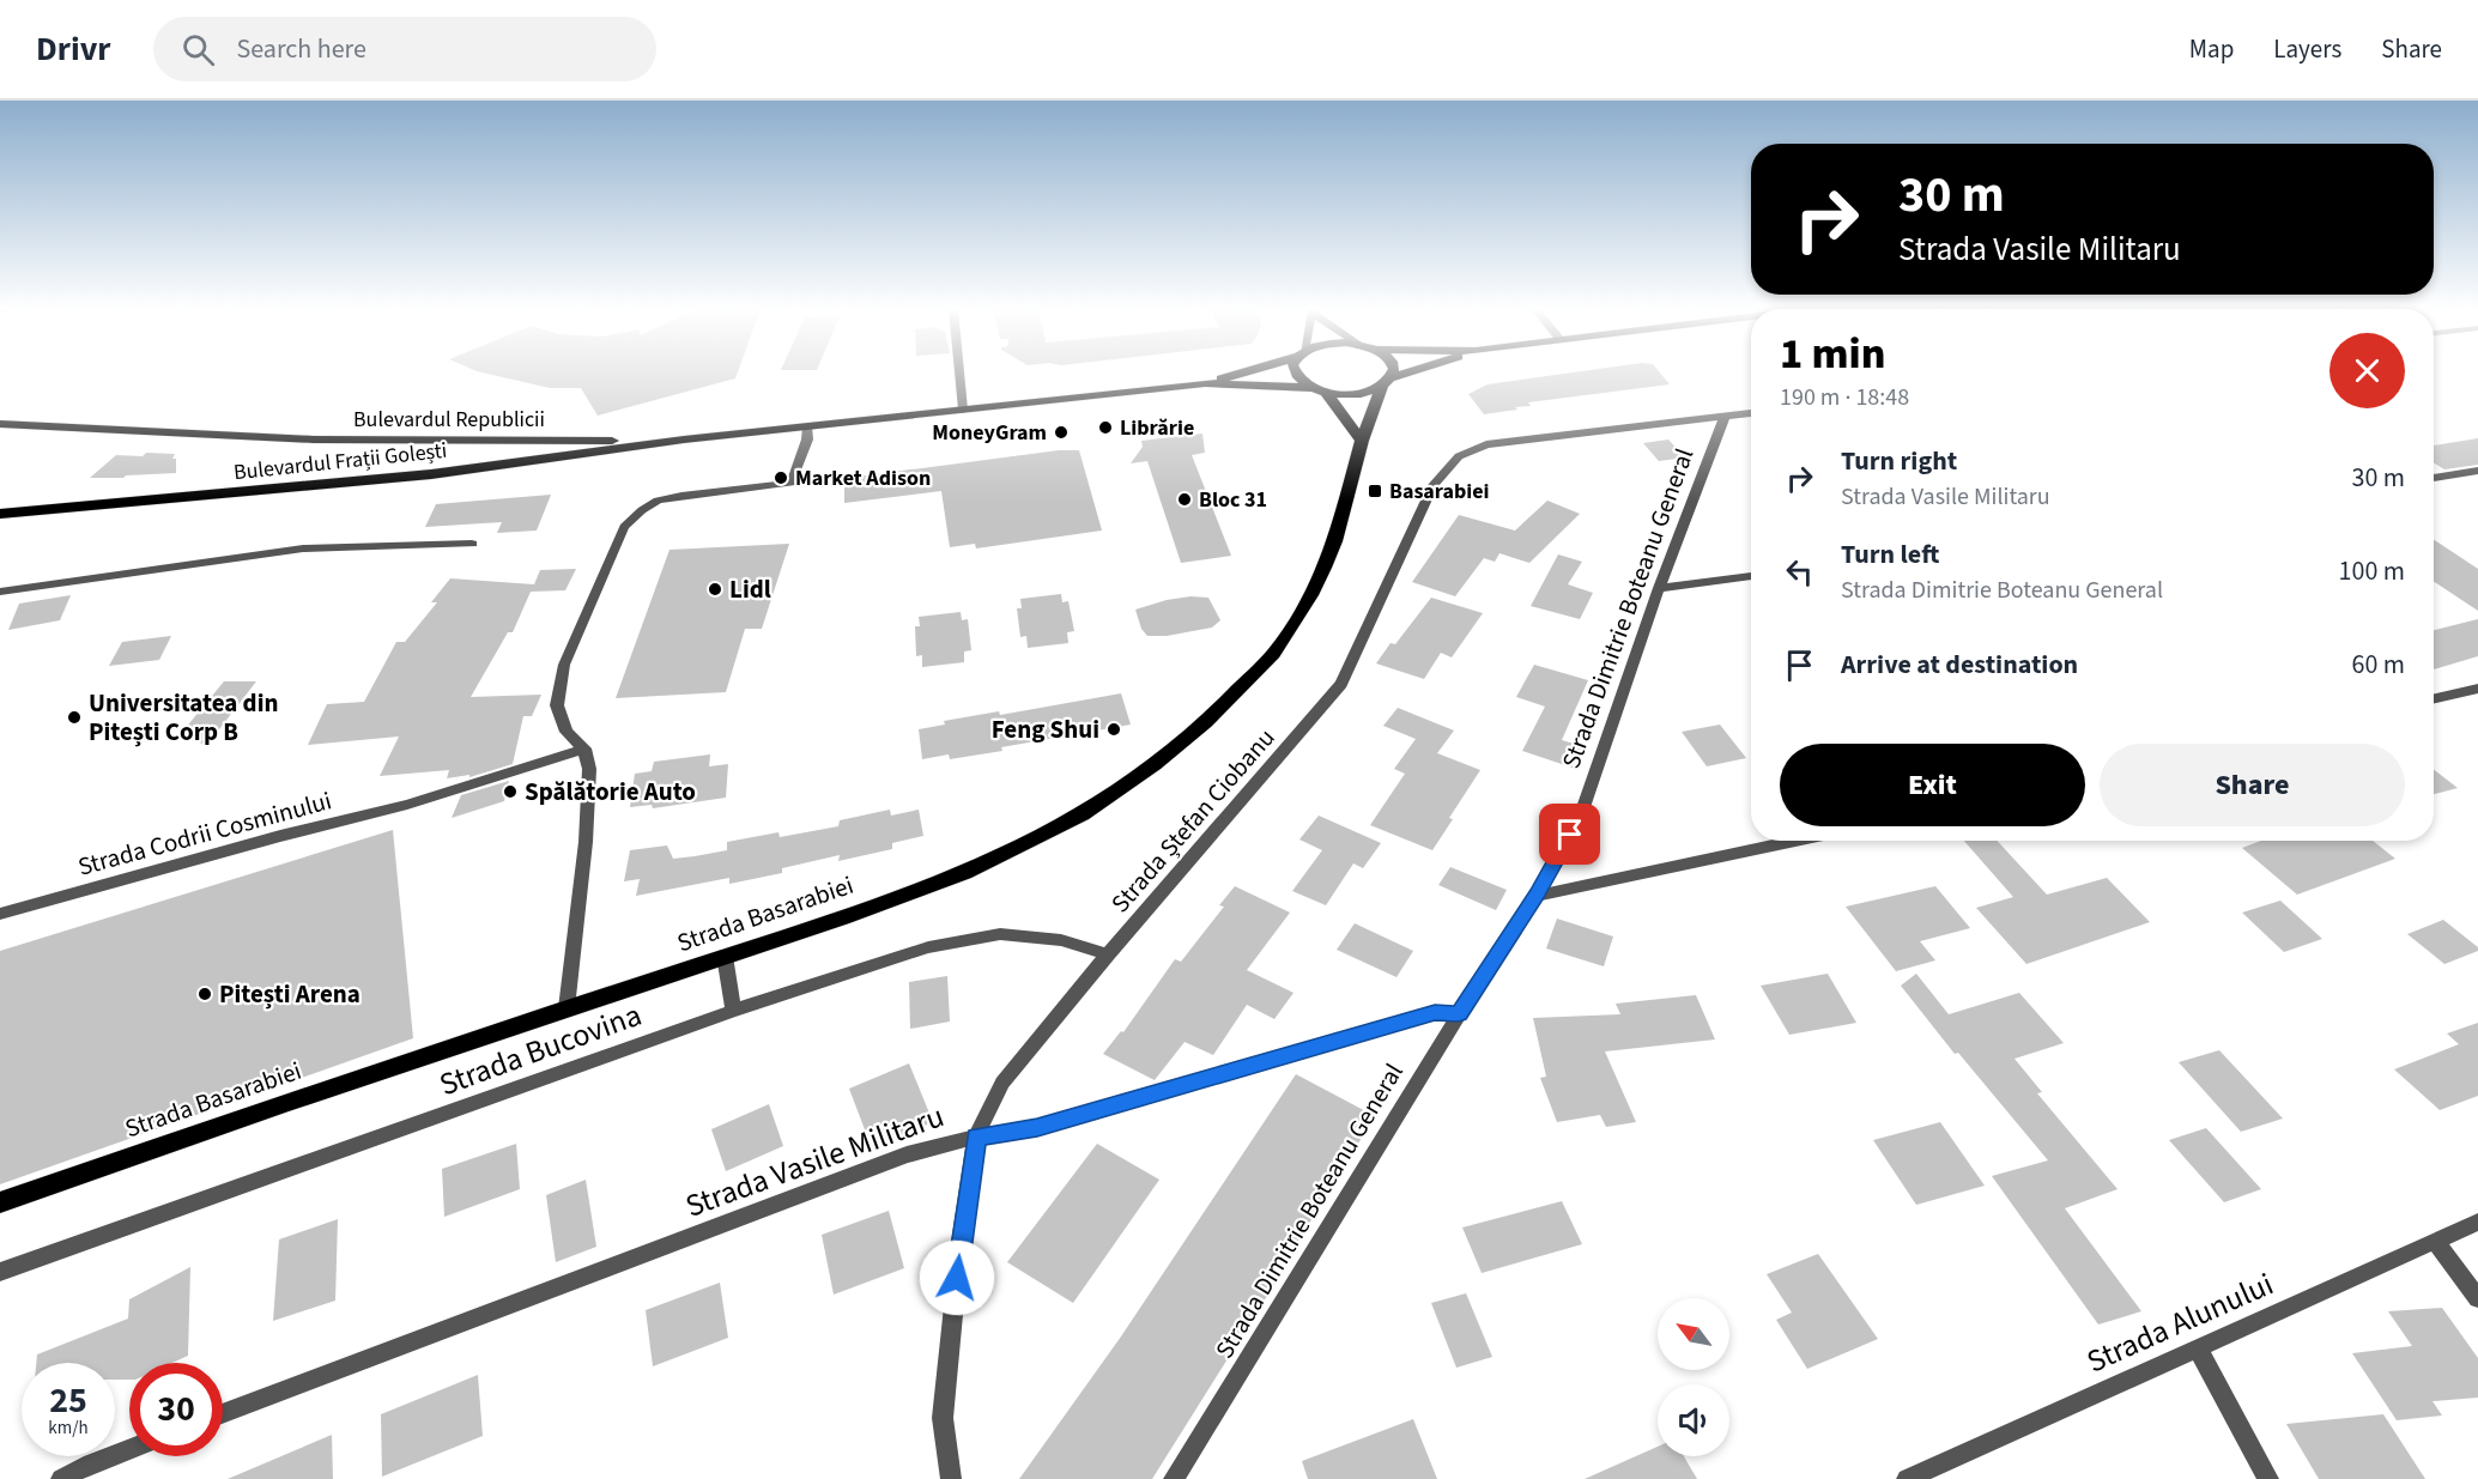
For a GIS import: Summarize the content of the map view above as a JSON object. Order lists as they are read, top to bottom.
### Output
{
  "streets": {
    "main road": ["Bulevardul Republicii", "Bulevardul Frații Golești", "Strada Basarabiei"],
    "street": [
      "Strada Dimitrie Boteanu General",
      "Strada Ștefan Ciobanu",
      "Strada Codrii Cosminului",
      "Strada Bucovina",
      "Strada Vasile Militaru",
      "Strada Alunului"
    ]
  },
  "crossings": [
    ["Bulevardul Republicii", "Bulevardul Frații Golești"],
    ["Strada Dimitrie Boteanu General", "Strada Ștefan Ciobanu"],
    ["Strada Dimitrie Boteanu General", "Strada Vasile Militaru"],
    ["Strada Ștefan Ciobanu", "Strada Bucovina"],
    ["Strada Ștefan Ciobanu", "Strada Vasile Militaru"]
  ],
  "places": {
    "other": [
      "Librărie",
      "MoneyGram",
      "Market Adison",
      "Bloc 31",
      "Lidl",
      "Universitatea din Pitești Corp B",
      "Feng Shui",
      "Spălătorie Auto",
      "Pitești Arena"
    ],
    "transit": ["Basarabiei"]
  },
  "north": "top left",
  "page": {
    "header": "Drivr",
    "search": "Search here",
    "nav": ["Map", "Layers", "Share"],
    "turn": ["30 m", "Strada Vasile Militaru"],
    "heading": ["1 min", "190 m · 18:48"],
    "list": [
      {
        "name": "Turn right",
        "note": "Strada Vasile Militaru",
        "value": "30 m"
      },
      {
        "name": "Turn left",
        "note": "Strada Dimitrie Boteanu General",
        "value": "100 m"
      },
      {
        "name": "Arrive at destination",
        "value": "60 m"
      }
    ],
    "buttons": ["Exit", "Share"],
    "speed": "25 km/h",
    "limit": "30"
  }
}
